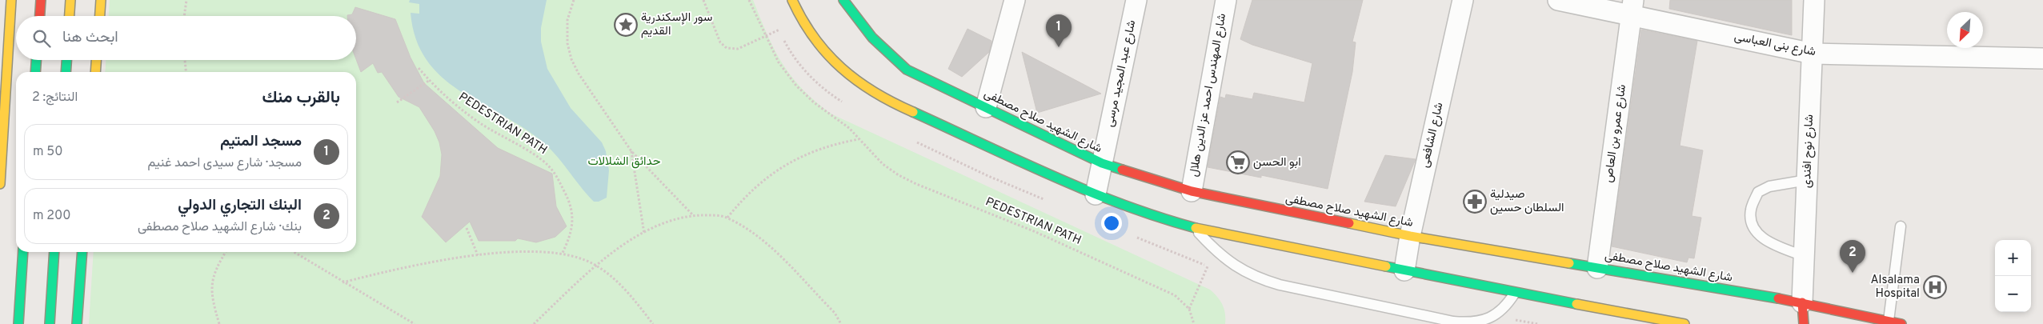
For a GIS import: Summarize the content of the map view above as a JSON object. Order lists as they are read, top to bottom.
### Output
{
  "streets": {
    "main road": ["شارع الشهيد صلاح مصطفى"],
    "street": [
      "شارع بنى العباسى",
      "شارع عبد المجيد مرسى",
      "شارع المهندس احمد عز الدين هلال",
      "شارع عمرو بن العاص",
      "شارع الشافعى",
      "شارع نوح افندى"
    ],
    "path": ["PEDESTRIAN PATH"]
  },
  "crossings": [
    ["شارع بنى العباسى", "شارع عمرو بن العاص"],
    ["شارع بنى العباسى", "شارع نوح افندى"],
    ["شارع عبد المجيد مرسى", "شارع الشهيد صلاح مصطفى"],
    ["شارع المهندس احمد عز الدين هلال", "شارع الشهيد صلاح مصطفى"],
    ["شارع الشهيد صلاح مصطفى", "شارع عمرو بن العاص"],
    ["شارع الشهيد صلاح مصطفى", "شارع الشافعى"],
    ["شارع الشهيد صلاح مصطفى", "شارع نوح افندى"]
  ],
  "parks": ["حدائق الشلالات"],
  "places": {
    "place": ["سور الإسكندرية القديم"],
    "supermarket": ["ابو الحسن"],
    "pharmacy": ["صيدلية السلطان حسين"],
    "hospital": ["Alsalama Hospital"]
  },
  "north": "bottom left",
  "page": {
    "pins": ["1", "2"],
    "search": "ابحث هنا",
    "heading": ["بالقرب منك", "النتائج: 2"],
    "list": [
      {
        "mark": "1",
        "name": "مسجد المتيم",
        "note": "مسجد · شارع سيدى احمد غنيم",
        "value": "50 m"
      },
      {
        "mark": "2",
        "name": "البنك التجاري الدولي",
        "note": "بنك · شارع الشهيد صلاح مصطفى",
        "value": "200 m"
      }
    ],
    "map_buttons": ["+", "−"]
  }
}
